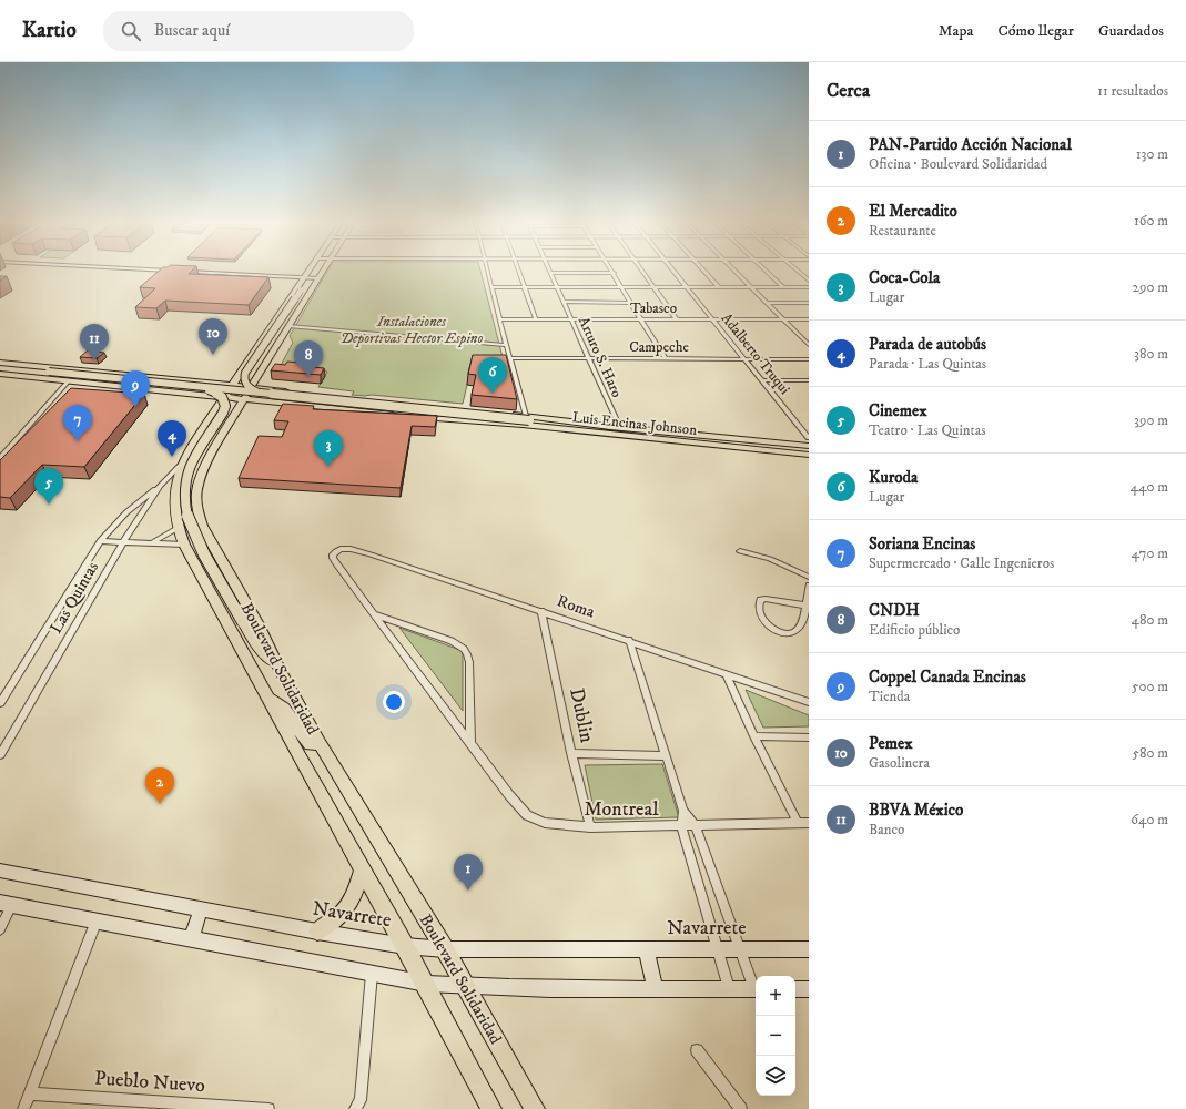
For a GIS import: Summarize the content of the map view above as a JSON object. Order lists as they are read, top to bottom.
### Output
{
  "streets": {
    "main road": ["Luis Encinas Johnson", "Boulevard Solidaridad"],
    "street": [
      "Tabasco",
      "Campeche",
      "Adalberto Truqui",
      "Arturo S. Haro",
      "Las Quintas",
      "Roma",
      "Dublin",
      "Montreal",
      "Navarrete",
      "Pueblo Nuevo"
    ]
  },
  "crossings": [
    ["Tabasco", "Adalberto Truqui"],
    ["Tabasco", "Arturo S. Haro"],
    ["Campeche", "Adalberto Truqui"],
    ["Campeche", "Arturo S. Haro"],
    ["Arturo S. Haro", "Luis Encinas Johnson"],
    ["Las Quintas", "Boulevard Solidaridad"],
    ["Roma", "Dublin"],
    ["Roma", "Montreal"],
    ["Boulevard Solidaridad", "Navarrete"],
    ["Dublin", "Montreal"]
  ],
  "parks": ["Instalaciones Deportivas Hector Espino"],
  "page": {
    "header": "Kartio",
    "search": "Buscar aquí",
    "nav": ["Mapa", "Cómo llegar", "Guardados"],
    "heading": ["Cerca", "11 resultados"],
    "list": [
      {
        "mark": "1",
        "name": "PAN-Partido Acción Nacional",
        "note": "Oficina · Boulevard Solidaridad",
        "value": "130 m"
      },
      {
        "mark": "2",
        "name": "El Mercadito",
        "note": "Restaurante",
        "value": "160 m"
      },
      {
        "mark": "3",
        "name": "Coca-Cola",
        "note": "Lugar",
        "value": "290 m"
      },
      {
        "mark": "4",
        "name": "Parada de autobús",
        "note": "Parada · Las Quintas",
        "value": "380 m"
      },
      {
        "mark": "5",
        "name": "Cinemex",
        "note": "Teatro · Las Quintas",
        "value": "390 m"
      },
      {
        "mark": "6",
        "name": "Kuroda",
        "note": "Lugar",
        "value": "440 m"
      },
      {
        "mark": "7",
        "name": "Soriana Encinas",
        "note": "Supermercado · Calle Ingenieros",
        "value": "470 m"
      },
      {
        "mark": "8",
        "name": "CNDH",
        "note": "Edificio público",
        "value": "480 m"
      },
      {
        "mark": "9",
        "name": "Coppel Canada Encinas",
        "note": "Tienda",
        "value": "500 m"
      },
      {
        "mark": "10",
        "name": "Pemex",
        "note": "Gasolinera",
        "value": "580 m"
      },
      {
        "mark": "11",
        "name": "BBVA México",
        "note": "Banco",
        "value": "640 m"
      }
    ],
    "pins": [
      "10",
      "11",
      "8",
      "6",
      "9",
      "7",
      "4",
      "3",
      "5",
      "2",
      "1"
    ],
    "map_buttons": ["+", "−"]
  }
}
